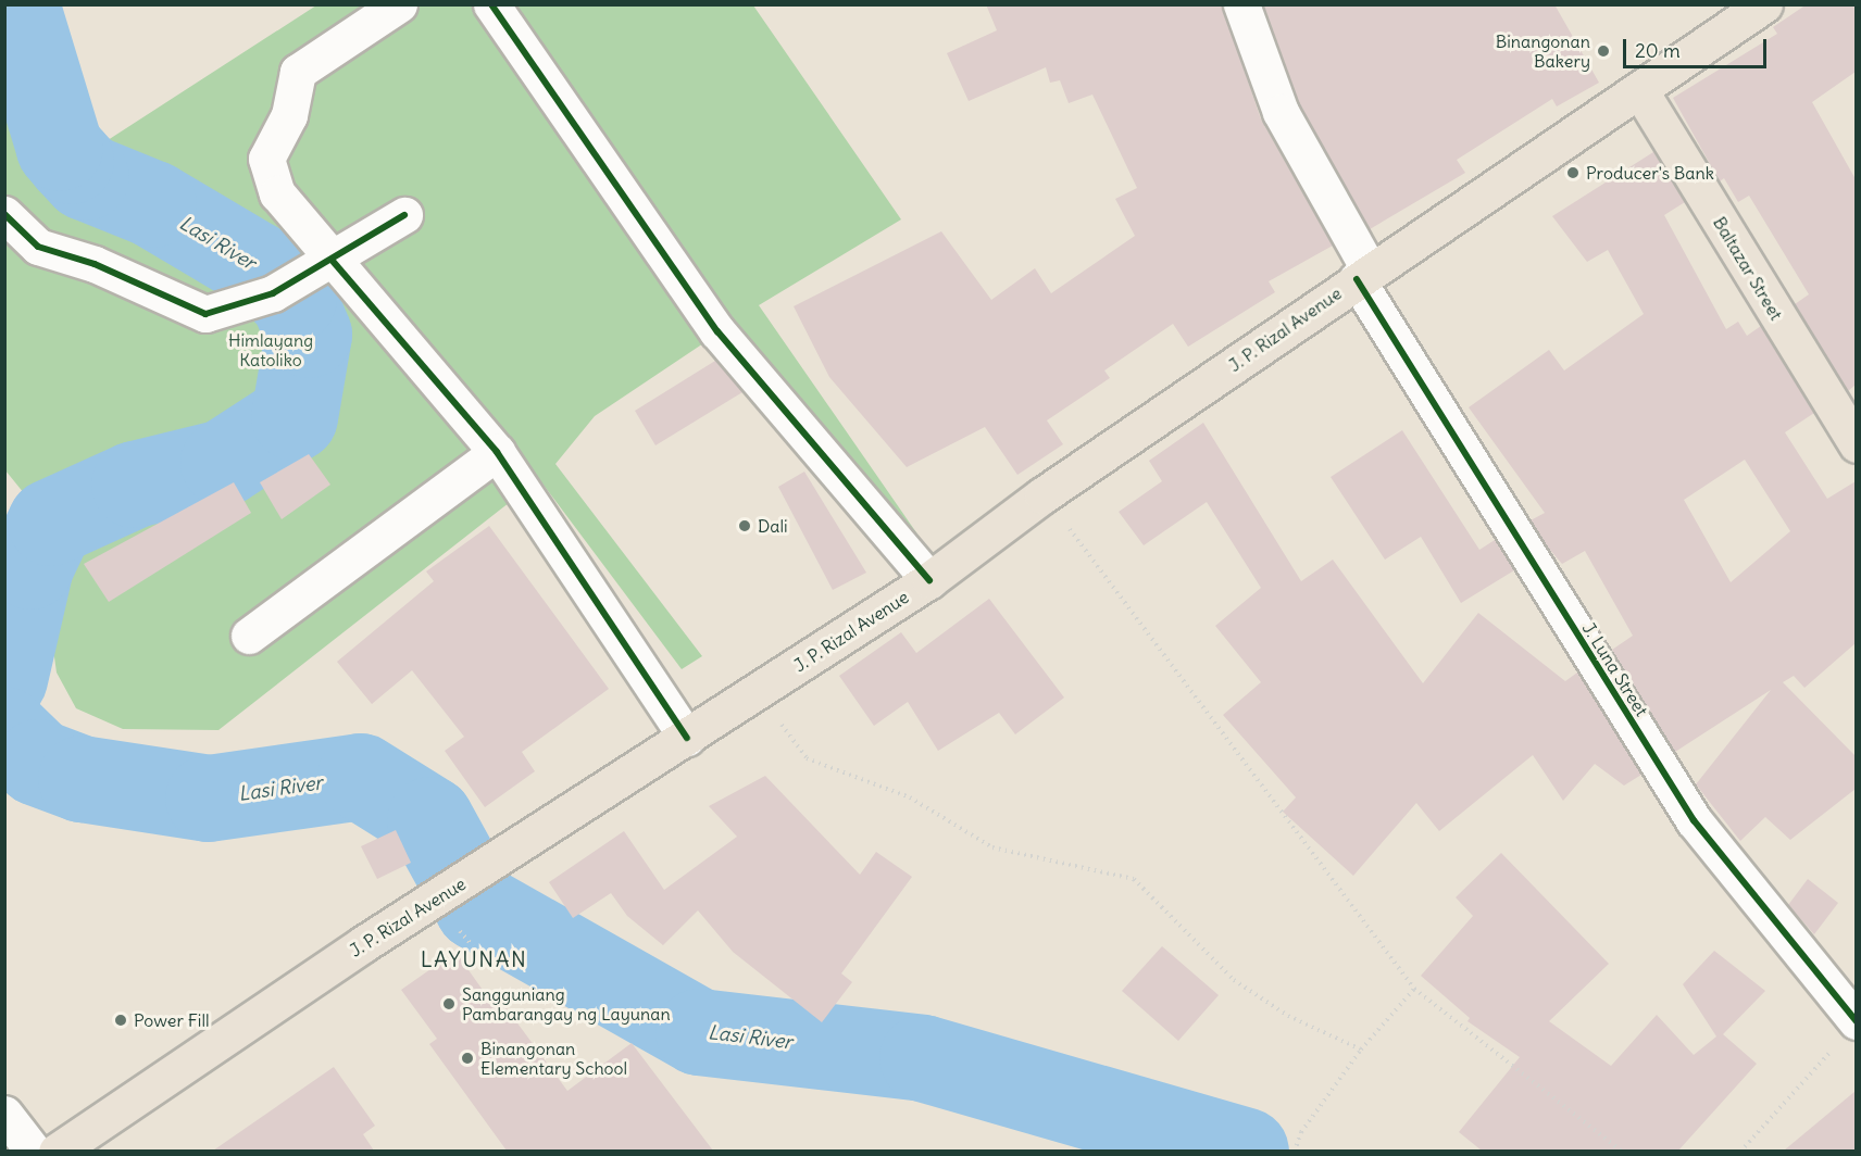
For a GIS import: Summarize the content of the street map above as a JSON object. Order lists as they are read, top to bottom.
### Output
{
  "streets": {
    "main road": ["Baltazar Street", "J. P. Rizal Avenue"],
    "street": ["J. Luna Street"]
  },
  "crossings": [
    ["Baltazar Street", "J. P. Rizal Avenue"],
    ["J. P. Rizal Avenue", "J. Luna Street"]
  ],
  "districts": ["LAYUNAN"],
  "water": ["Lasi River"],
  "parks": ["Himlayang Katoliko"],
  "places": [
    "Binangonan Bakery",
    "Producer's Bank",
    "Dali",
    "Sangguniang Pambarangay ng Layunan",
    "Power Fill",
    "Binangonan Elementary School"
  ],
  "scale_bar": "20 m"
}
